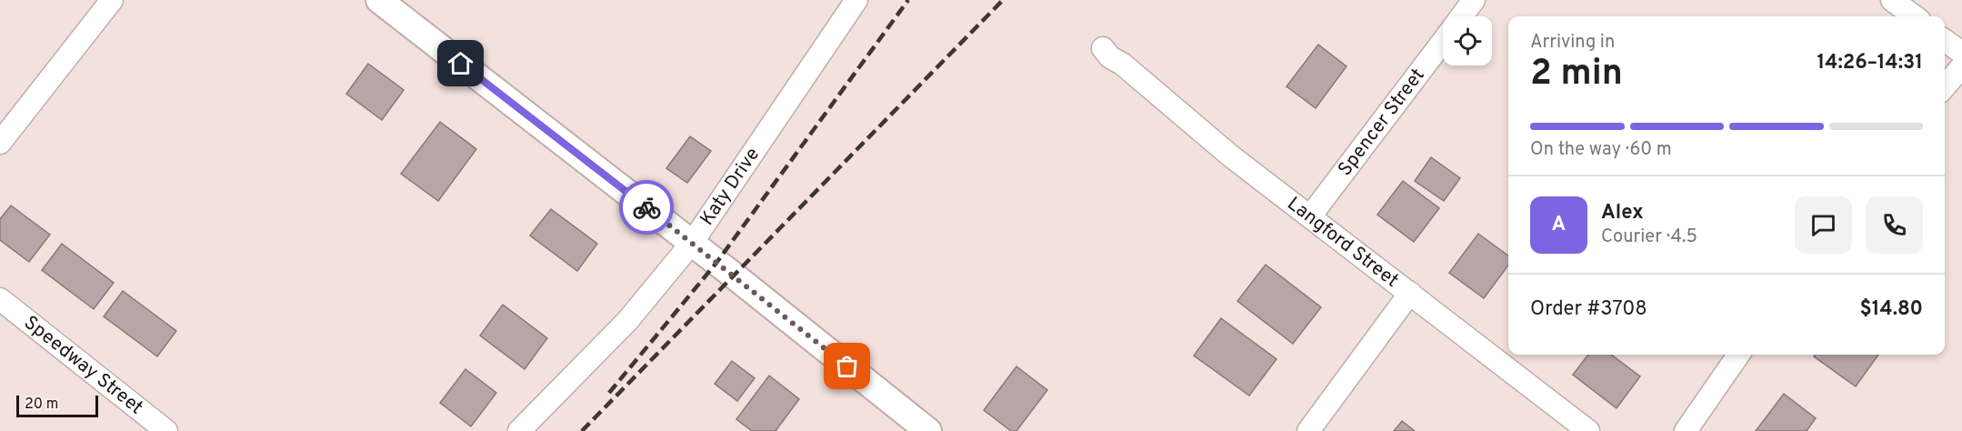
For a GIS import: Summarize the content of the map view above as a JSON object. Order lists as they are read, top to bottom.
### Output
{
  "streets": {
    "street": [
      "Spencer Street",
      "Katy Drive",
      "Langford Street",
      "Speedway Street"
    ]
  },
  "crossings": [
    ["Spencer Street", "Langford Street"]
  ],
  "scale_bar": "20 m",
  "page": {
    "heading": ["2 min", "Arriving in", "14:26–14:31"],
    "panel": [
      "Alex",
      "Courier · 4.5",
      "Order #3708",
      "$14.80"
    ],
    "bar": "On the way · 60 m",
    "round": "A",
    "scale": "20 m"
  }
}
